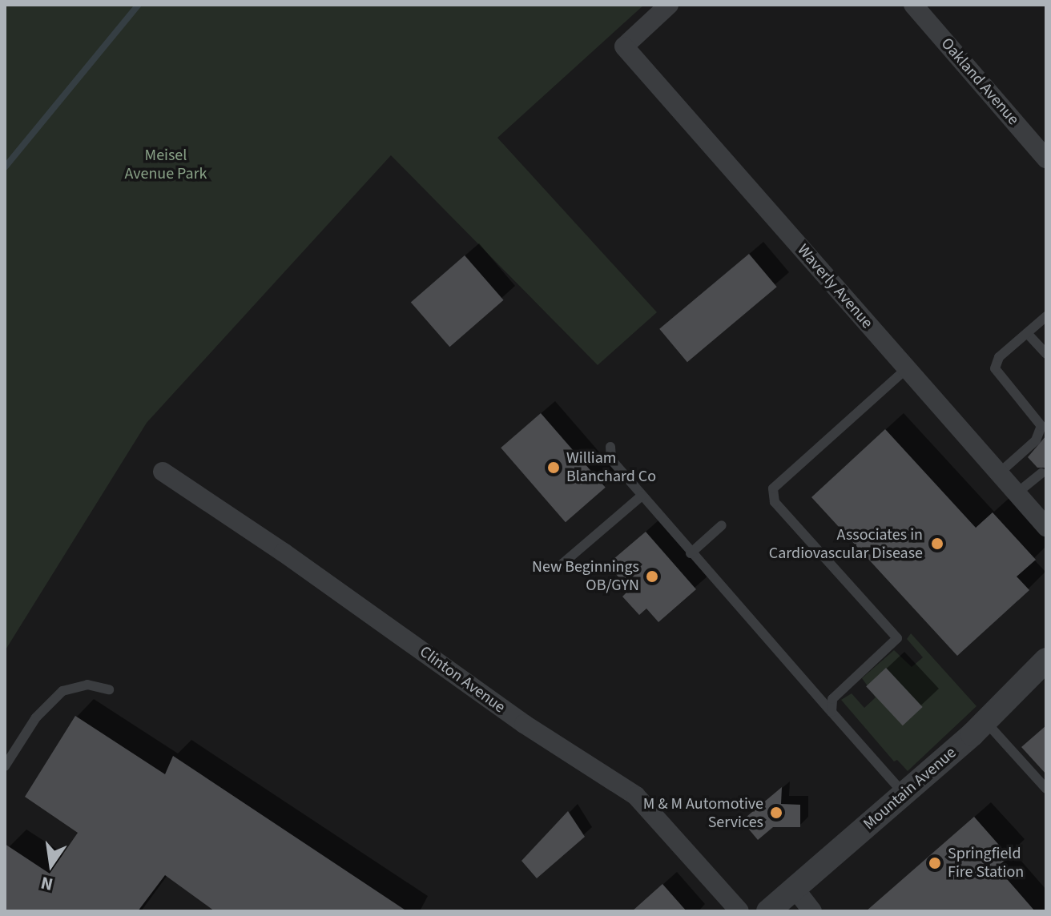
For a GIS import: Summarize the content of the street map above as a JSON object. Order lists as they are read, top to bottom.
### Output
{
  "streets": {
    "street": [
      "Oakland Avenue",
      "Waverly Avenue",
      "Clinton Avenue",
      "Mountain Avenue"
    ]
  },
  "parks": ["Meisel Avenue Park"],
  "places": [
    "William Blanchard Co",
    "Associates in Cardiovascular Disease",
    "New Beginnings OB/GYN",
    "M & M Automotive Services",
    "Springfield Fire Station"
  ],
  "north": "bottom"
}
